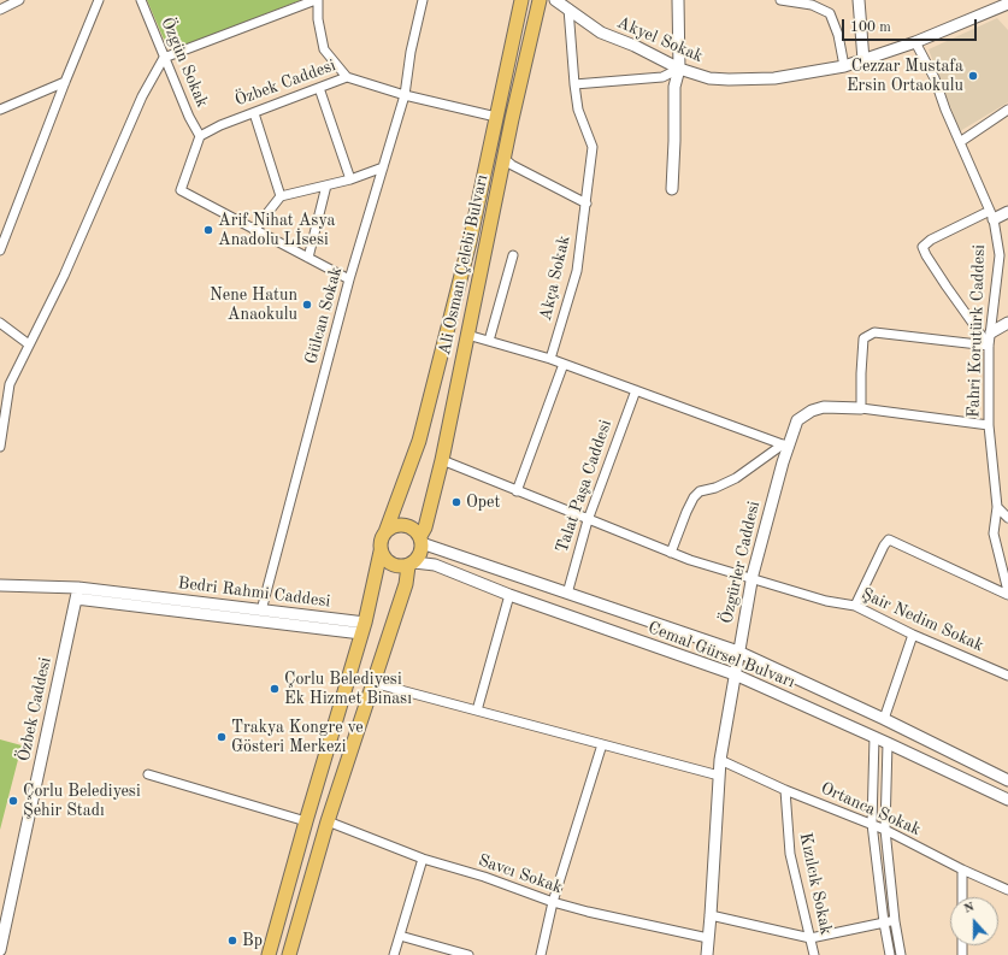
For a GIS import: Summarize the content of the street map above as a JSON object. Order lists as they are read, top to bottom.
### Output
{
  "streets": {
    "main road": ["Ali Osman Çelebi Bulvarı"],
    "street": [
      "Akyel Sokak",
      "Özgün Sokak",
      "Özbek Caddesi",
      "Akça Sokak",
      "Gülcan Sokak",
      "Fahri Korutürk Caddesi",
      "Talat Paşa Caddesi",
      "Özgürler Caddesi",
      "Bedri Rahmi Caddesi",
      "Şair Nedim Sokak",
      "Cemal Gürsel Bulvarı",
      "Ortanca Sokak",
      "Savcı Sokak",
      "Kızılcık Sokak"
    ]
  },
  "crossings": [
    ["Akyel Sokak", "Akça Sokak"],
    ["Akyel Sokak", "Fahri Korutürk Caddesi"],
    ["Özgün Sokak", "Özbek Caddesi"],
    ["Özbek Caddesi", "Ali Osman Çelebi Bulvarı"],
    ["Özbek Caddesi", "Gülcan Sokak"],
    ["Özbek Caddesi", "Bedri Rahmi Caddesi"],
    ["Ali Osman Çelebi Bulvarı", "Şair Nedim Sokak"],
    ["Ali Osman Çelebi Bulvarı", "Cemal Gürsel Bulvarı"],
    ["Gülcan Sokak", "Bedri Rahmi Caddesi"],
    ["Talat Paşa Caddesi", "Şair Nedim Sokak"],
    ["Talat Paşa Caddesi", "Cemal Gürsel Bulvarı"],
    ["Özgürler Caddesi", "Şair Nedim Sokak"],
    ["Özgürler Caddesi", "Cemal Gürsel Bulvarı"],
    ["Özgürler Caddesi", "Ortanca Sokak"],
    ["Özgürler Caddesi", "Savcı Sokak"],
    ["Ortanca Sokak", "Kızılcık Sokak"]
  ],
  "places": [
    "Cezzar Mustafa Ersin Ortaokulu",
    "Arif Nihat Asya Anadolu Lİsesi",
    "Nene Hatun Anaokulu",
    "Opet",
    "Çorlu Belediyesi Ek Hizmet Binası",
    "Trakya Kongre ve Gösteri Merkezi",
    "Çorlu Belediyesi Şehir Stadı",
    "Bp"
  ],
  "scale_bar": "100 m",
  "north": "top"
}
